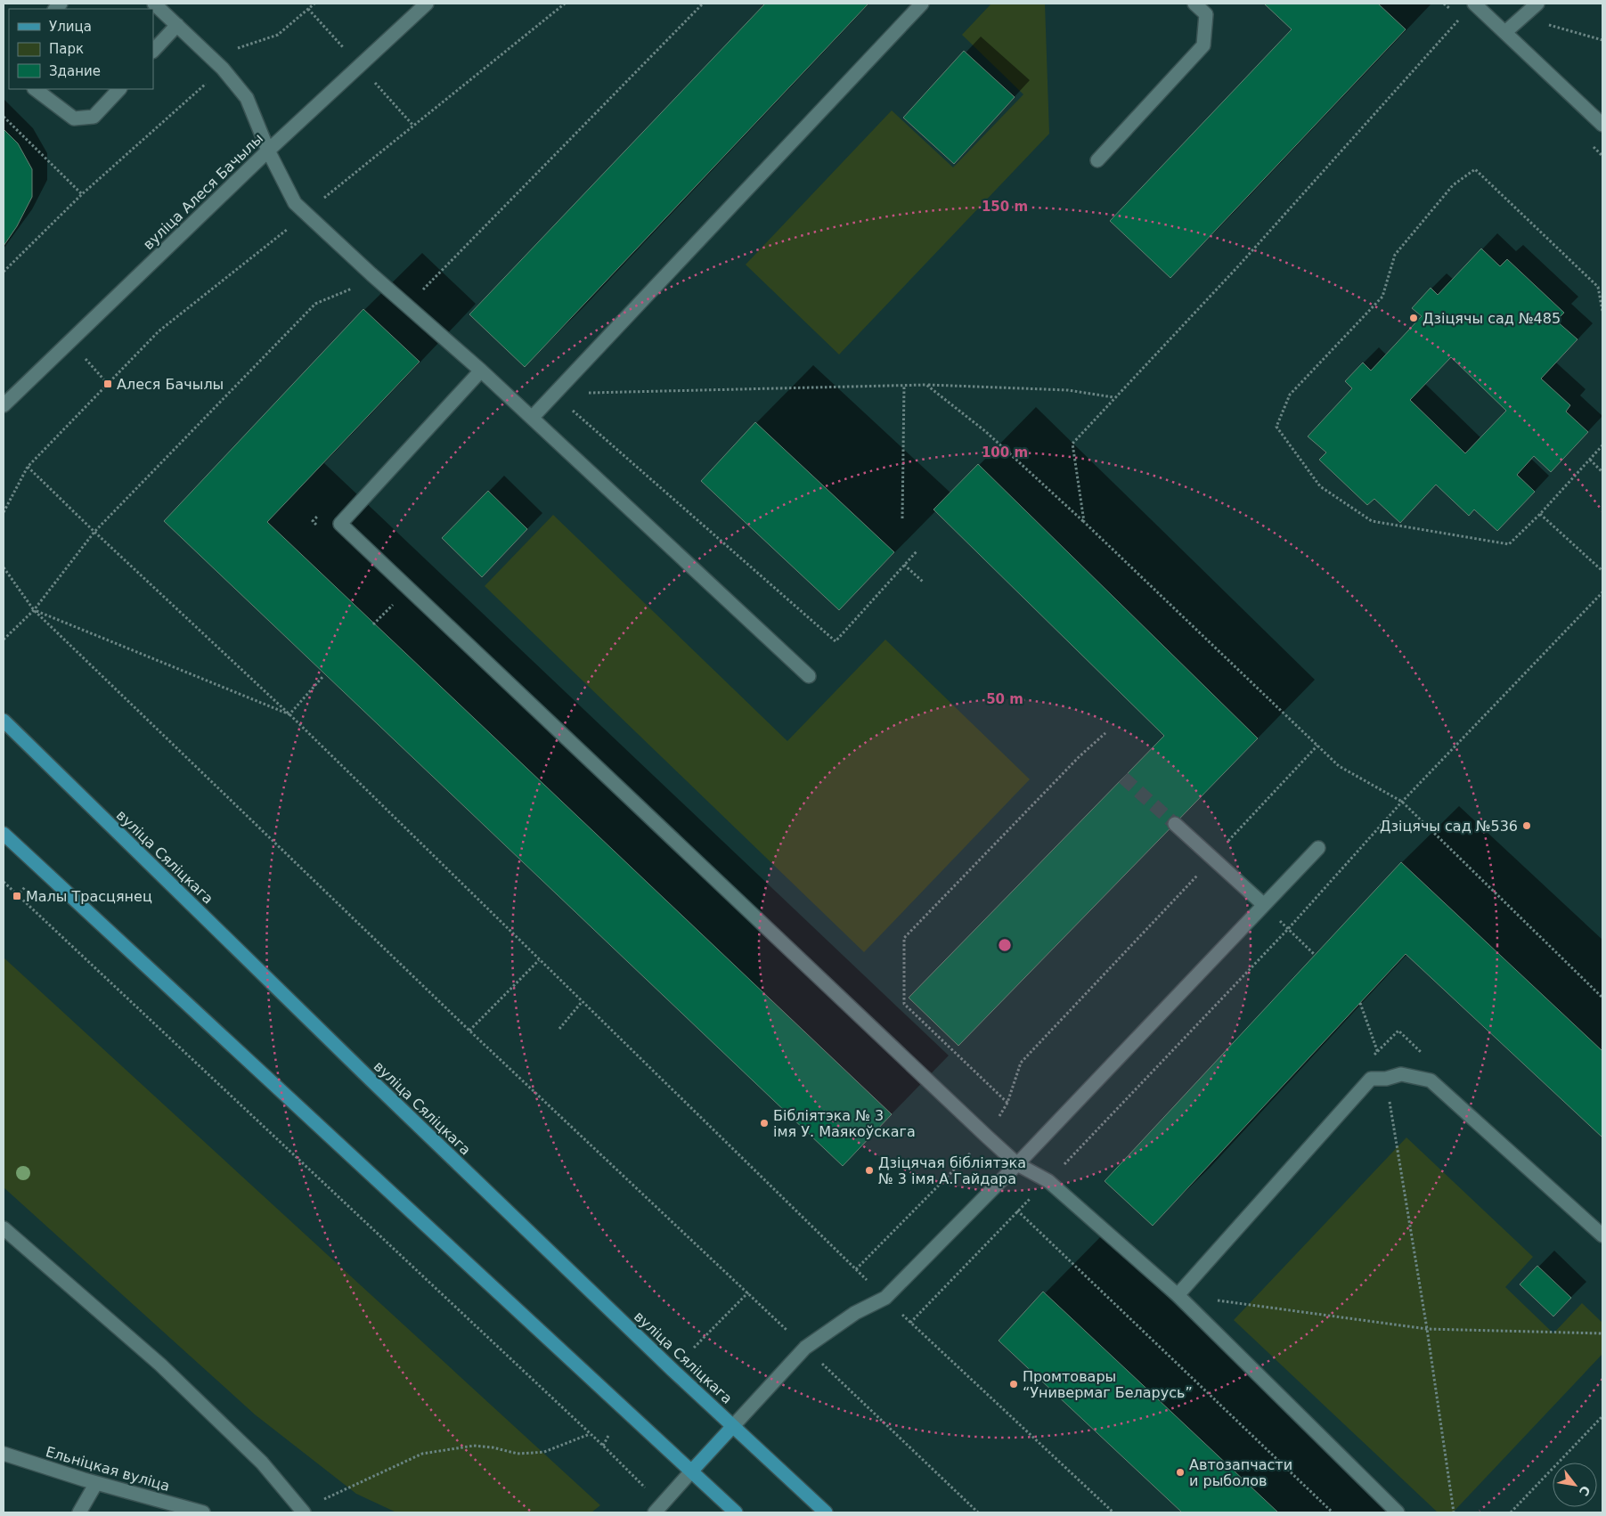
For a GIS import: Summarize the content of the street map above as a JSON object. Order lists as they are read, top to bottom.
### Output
{
  "streets": {
    "main road": ["вуліца Сяліцкага"],
    "street": ["вуліца Алеся Бачылы", "Ельніцкая вуліца"]
  },
  "places": {
    "other": [
      "Дзіцячы сад №485",
      "Дзіцячы сад №536",
      "Бібліятэка № 3 імя У. Маякоўскага",
      "Дзіцячая бібліятэка № 3 імя А.Гайдара",
      "Промтовары “Универмаг Беларусь”",
      "Автозапчасти и рыболов"
    ],
    "transit": ["Алеся Бачылы", "Малы Трасцянец"]
  },
  "legend": ["Улица", "Парк", "Здание"],
  "north": "bottom right",
  "rings": ["150 m", "100 m", "50 m"]
}
